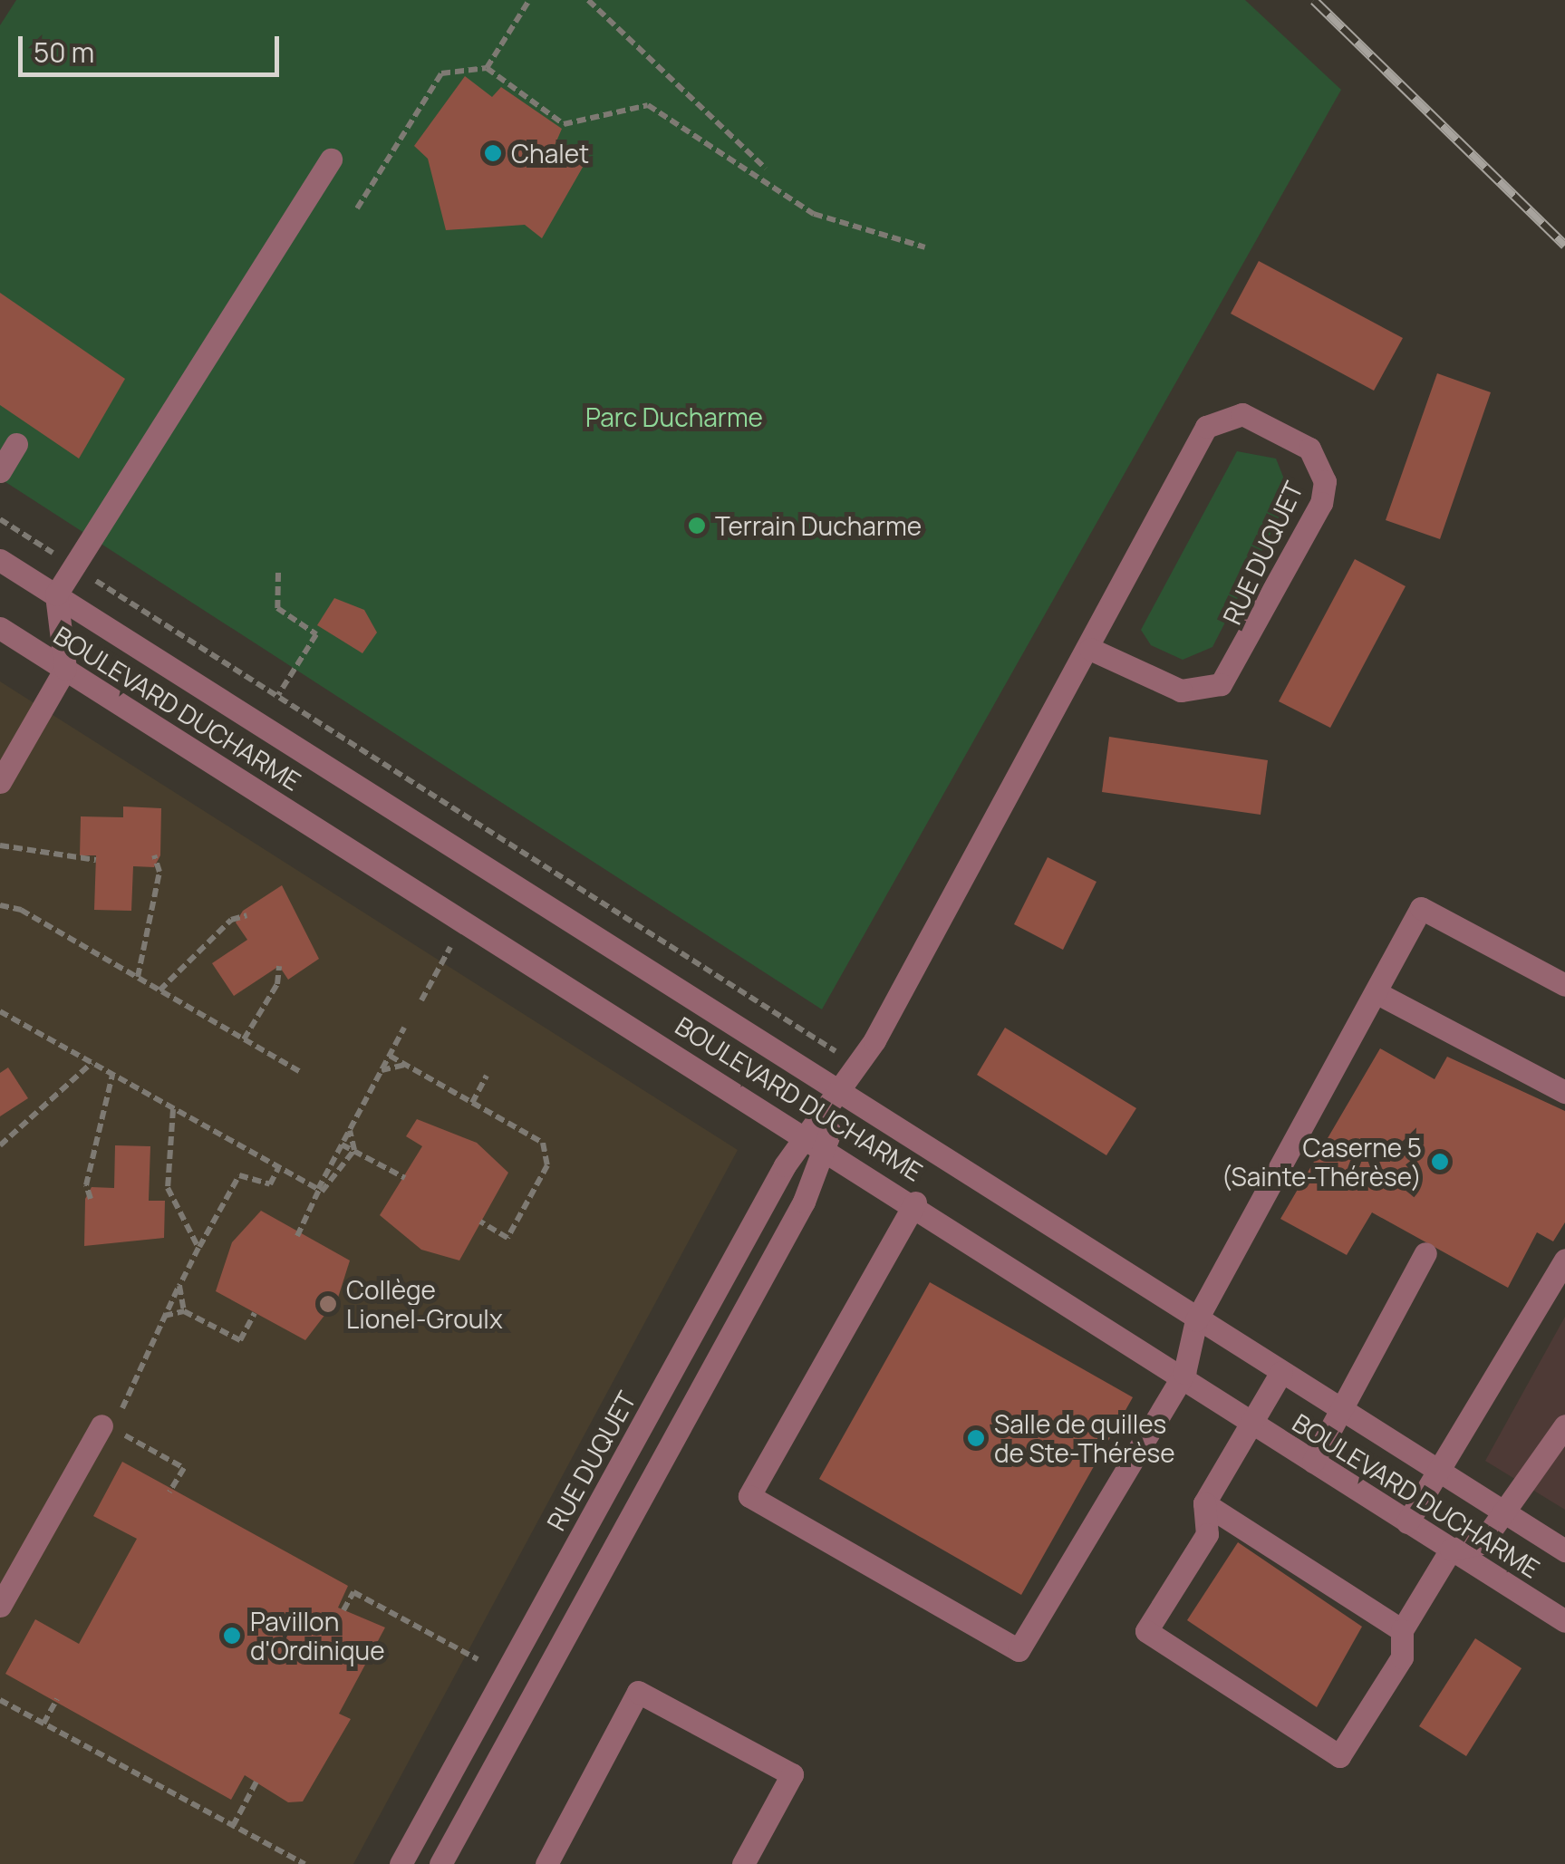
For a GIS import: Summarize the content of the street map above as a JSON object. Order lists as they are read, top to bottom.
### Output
{
  "streets": {
    "street": ["RUE DUQUET", "BOULEVARD DUCHARME"]
  },
  "crossings": [
    ["RUE DUQUET", "BOULEVARD DUCHARME"]
  ],
  "parks": ["Parc Ducharme"],
  "places": [
    "Chalet",
    "Terrain Ducharme",
    "Caserne 5 (Sainte-Thérèse)",
    "Collège Lionel-Groulx",
    "Salle de quilles de Ste-Thérèse",
    "Pavillon d'Ordinique"
  ],
  "scale_bar": "50 m"
}
